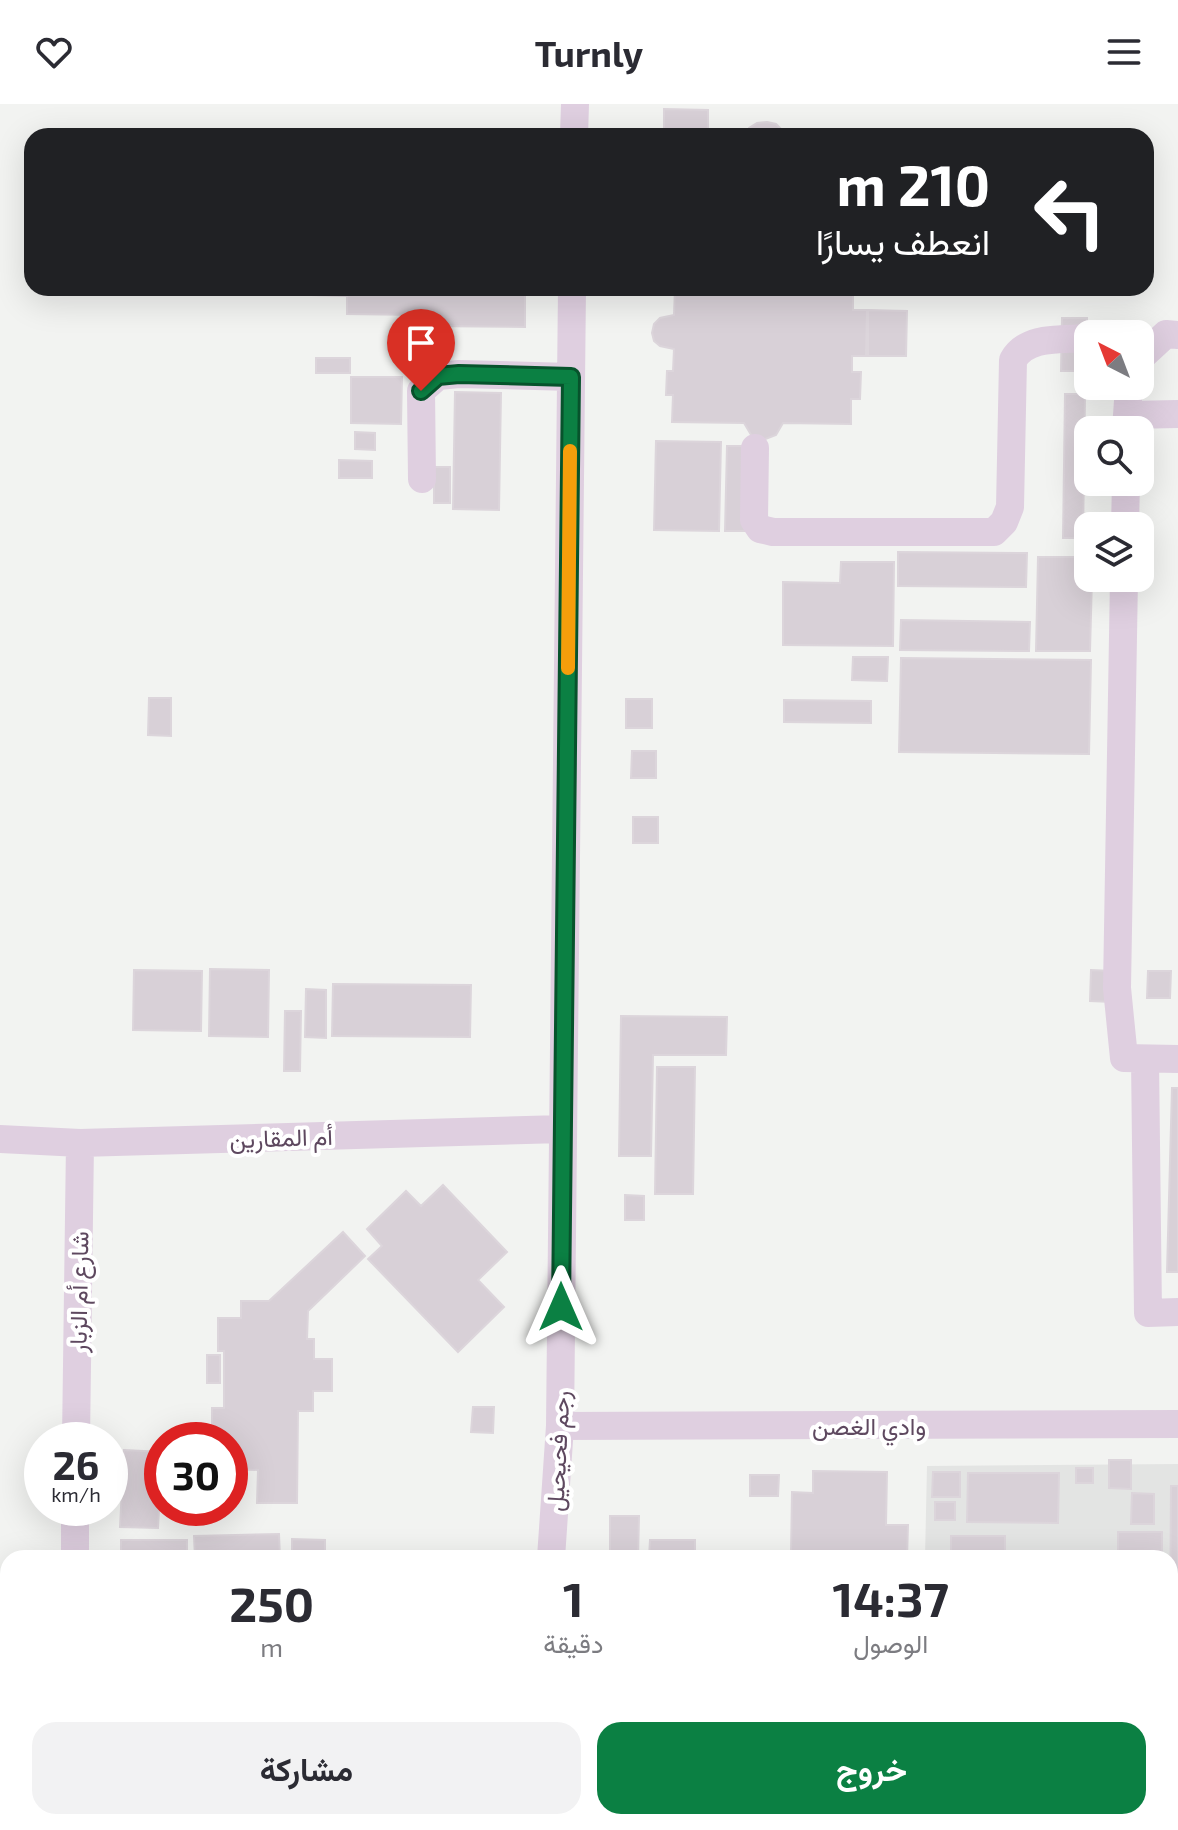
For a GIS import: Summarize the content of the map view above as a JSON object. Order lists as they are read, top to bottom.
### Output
{
  "streets": {
    "street": [
      "أم المقارين",
      "شارع أم الزبار",
      "وادي الغصن",
      "رجم فحيحيل"
    ]
  },
  "crossings": [
    ["أم المقارين", "شارع أم الزبار"],
    ["أم المقارين", "رجم فحيحيل"],
    ["وادي الغصن", "رجم فحيحيل"]
  ],
  "north": "top left",
  "page": {
    "header": "Turnly",
    "turn": ["210 m", "انعطف يسارًا"],
    "speed": "26 km/h",
    "limit": "30",
    "eta": [
      "14:37",
      "الوصول",
      "1",
      "دقيقة",
      "250",
      "m"
    ],
    "buttons": ["خروج", "مشاركة"]
  }
}
